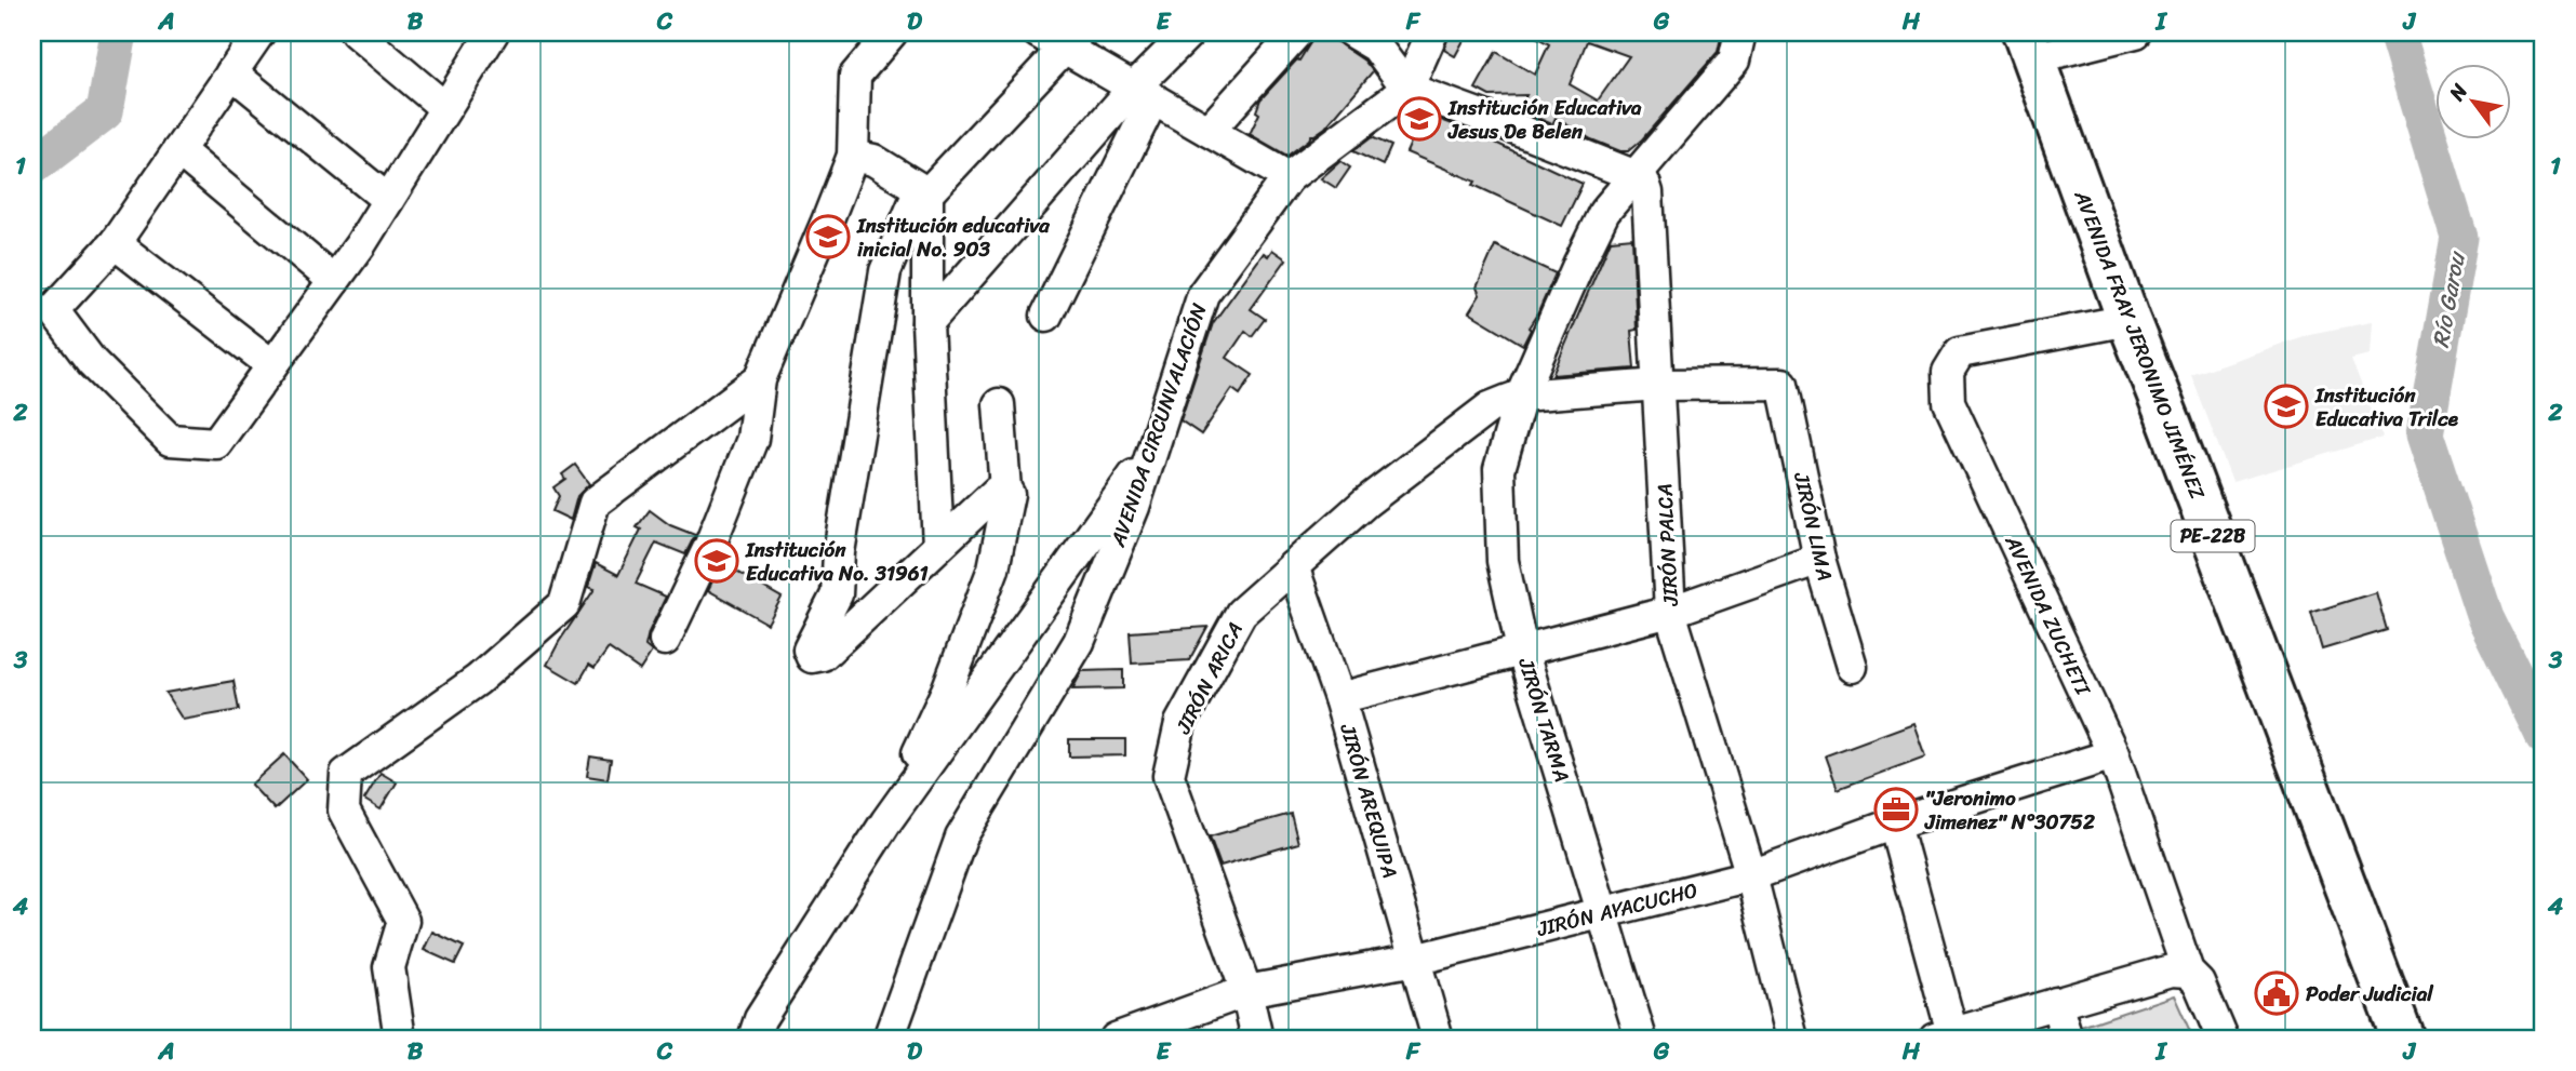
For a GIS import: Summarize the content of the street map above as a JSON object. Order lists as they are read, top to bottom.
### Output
{
  "streets": {
    "highway": ["AVENIDA FRAY JERONIMO JIMÉNEZ", "PE-22B"],
    "street": [
      "AVENIDA CIRCUNVALACIÓN",
      "JIRÓN LIMA",
      "JIRÓN PALCA",
      "AVENIDA ZUCHETI",
      "JIRÓN ARICA",
      "JIRÓN TARMA",
      "JIRÓN AREQUIPA",
      "JIRÓN AYACUCHO"
    ]
  },
  "crossings": [
    ["AVENIDA FRAY JERONIMO JIMÉNEZ", "AVENIDA ZUCHETI"],
    ["JIRÓN LIMA", "JIRÓN ARICA"],
    ["JIRÓN PALCA", "JIRÓN ARICA"],
    ["JIRÓN PALCA", "JIRÓN TARMA"],
    ["JIRÓN PALCA", "JIRÓN AYACUCHO"],
    ["AVENIDA ZUCHETI", "JIRÓN AYACUCHO"],
    ["JIRÓN ARICA", "JIRÓN TARMA"],
    ["JIRÓN ARICA", "JIRÓN AREQUIPA"],
    ["JIRÓN ARICA", "JIRÓN AYACUCHO"],
    ["JIRÓN TARMA", "JIRÓN AYACUCHO"],
    ["JIRÓN AREQUIPA", "JIRÓN AYACUCHO"]
  ],
  "water": ["Río Garou"],
  "places": {
    "school or university": [
      "Institución Educativa Jesus De Belen",
      "Institución educativa inicial No. 903",
      "Institución Educativa Trilce",
      "Institución Educativa No. 31961"
    ],
    "office": ["\"Jeronimo Jimenez\" N°30752"],
    "public building": ["Poder Judicial"]
  },
  "north": "top left",
  "grid": {
    "columns": [
      "A",
      "B",
      "C",
      "D",
      "E",
      "F",
      "G",
      "H",
      "I",
      "J"
    ],
    "rows": [
      "1",
      "2",
      "3",
      "4"
    ]
  }
}
